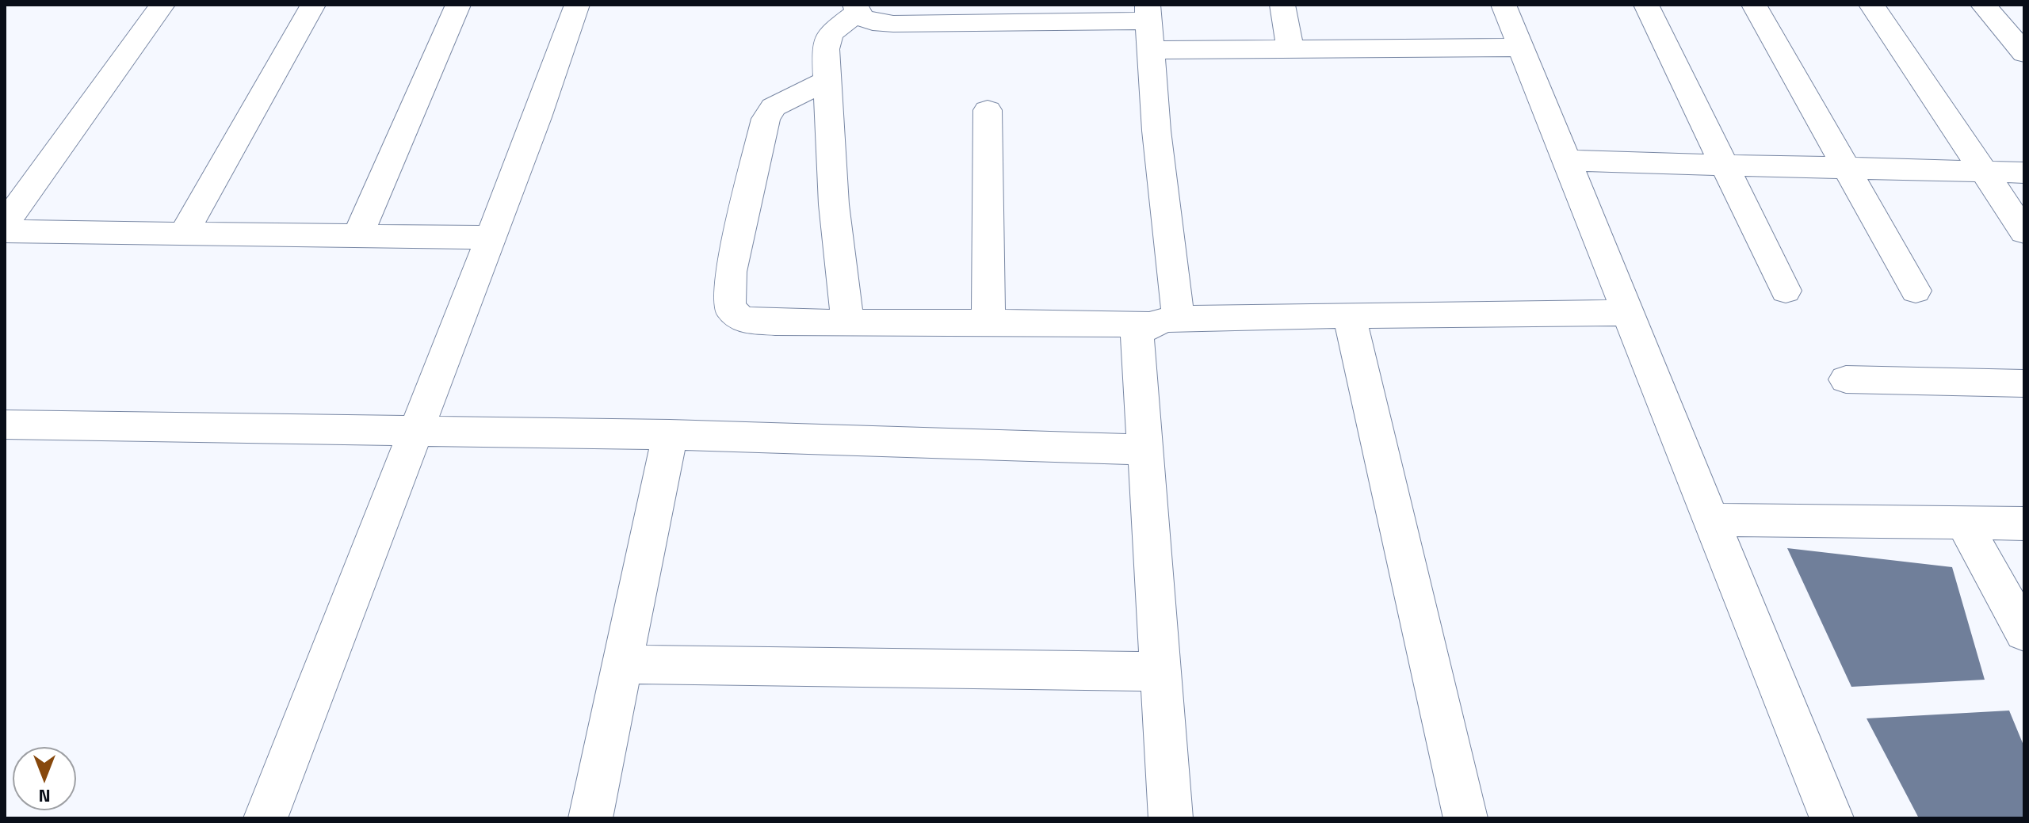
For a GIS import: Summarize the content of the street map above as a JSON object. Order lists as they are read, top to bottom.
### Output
{
  "north": "bottom"
}
